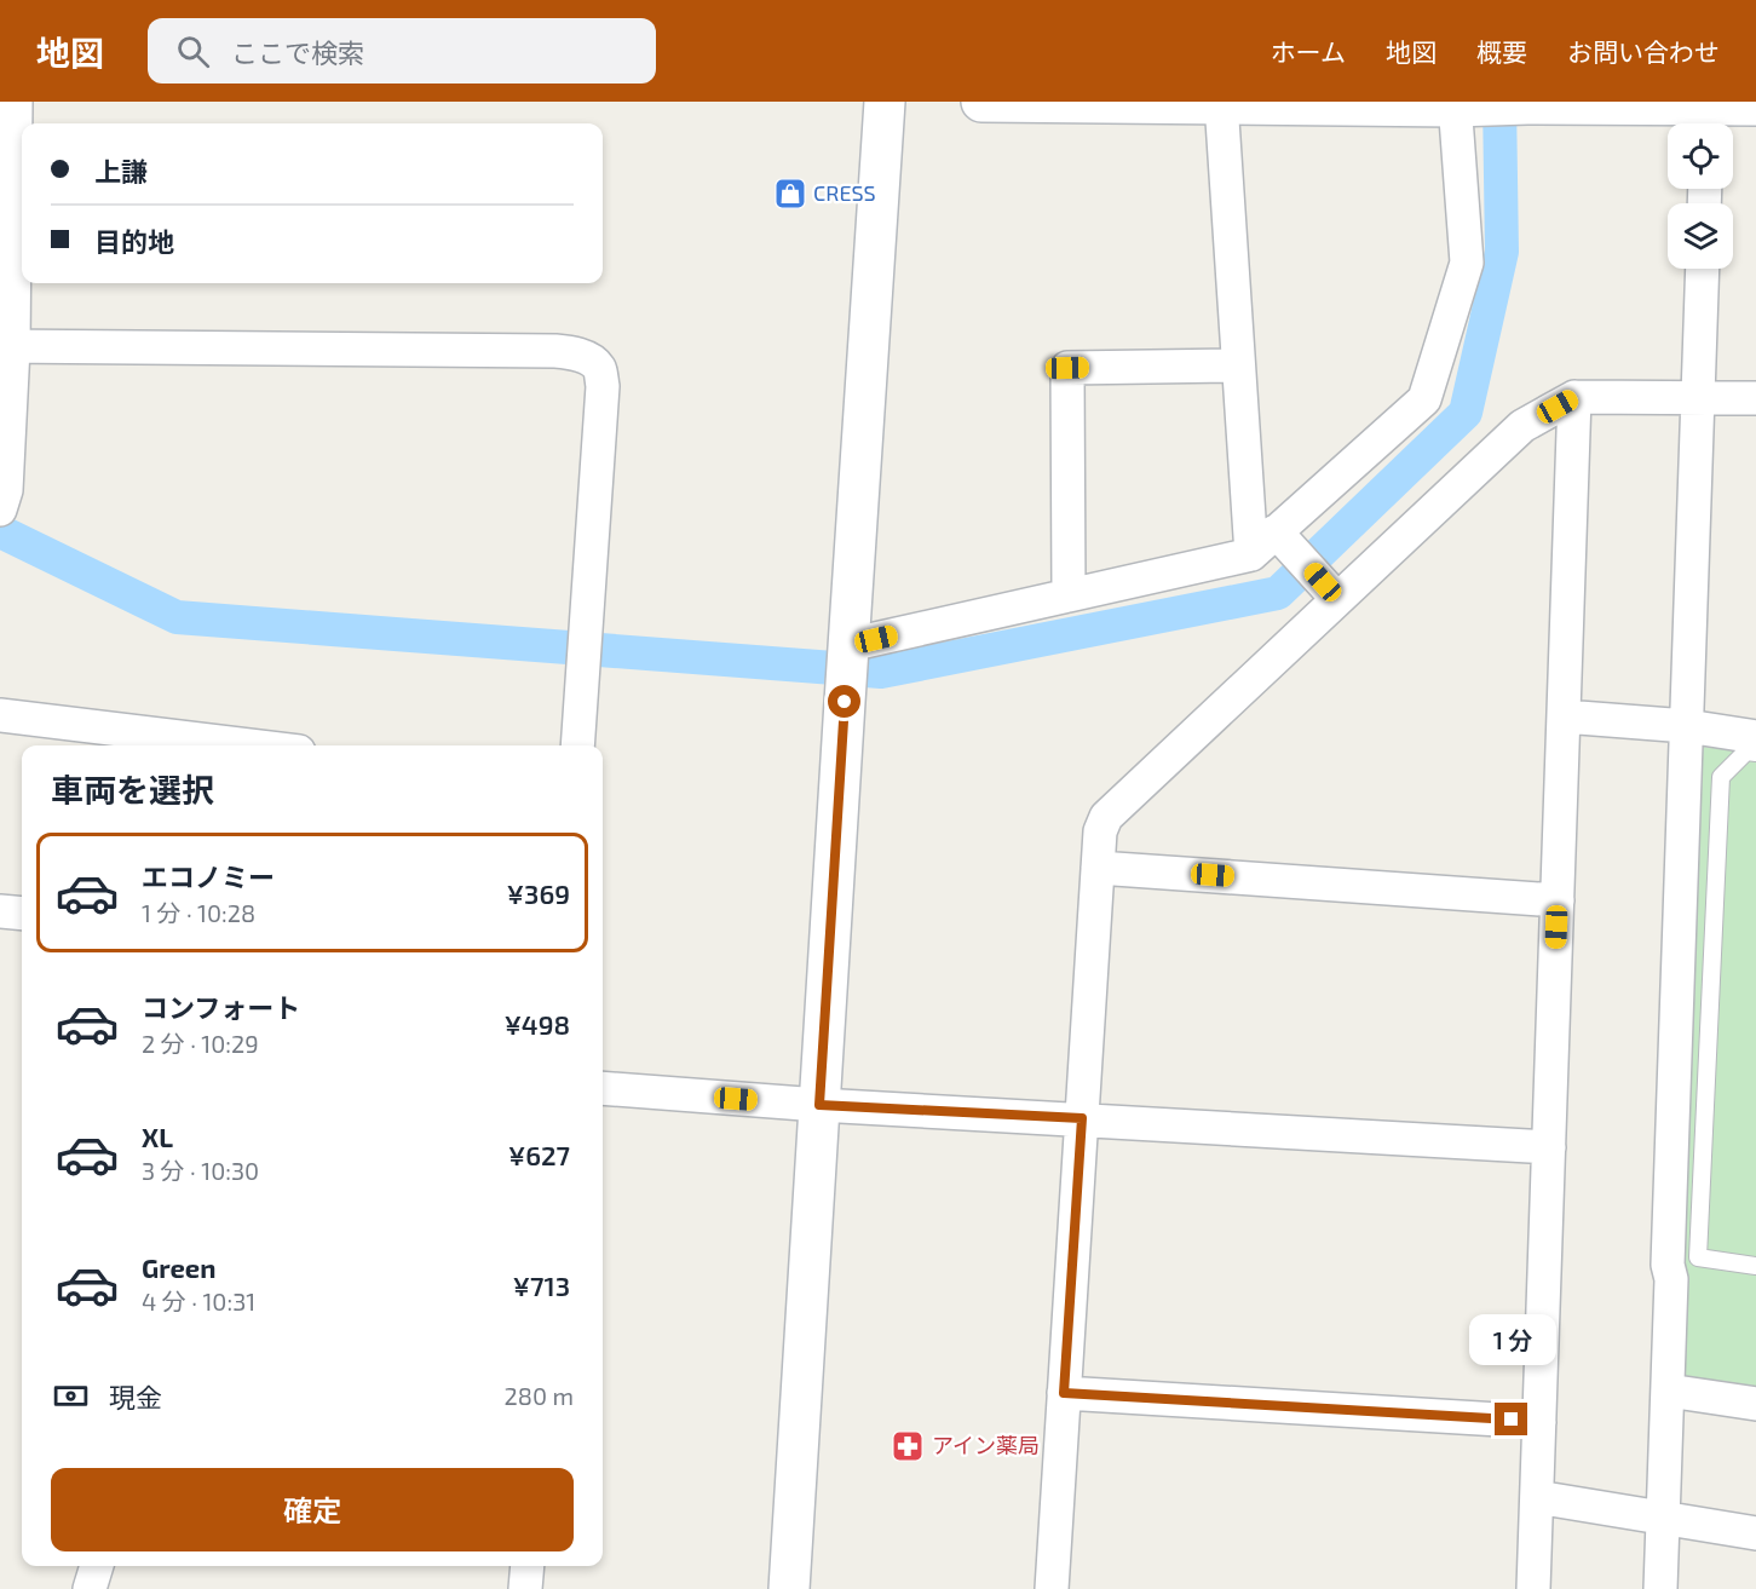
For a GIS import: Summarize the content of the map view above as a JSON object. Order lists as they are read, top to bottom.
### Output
{
  "places": {
    "shop": ["CRESS"],
    "pharmacy": ["アイン薬局"]
  },
  "page": {
    "header": "地図",
    "search": "ここで検索",
    "nav": [
      "ホーム",
      "地図",
      "概要",
      "お問い合わせ"
    ],
    "banner": ["上謙", "目的地"],
    "heading": "車両を選択",
    "list": [
      {
        "name": "エコノミー",
        "note": "1 分 · 10:28",
        "value": "¥369"
      },
      {
        "name": "コンフォート",
        "note": "2 分 · 10:29",
        "value": "¥498"
      },
      {
        "name": "XL",
        "note": "3 分 · 10:30",
        "value": "¥627"
      },
      {
        "name": "Green",
        "note": "4 分 · 10:31",
        "value": "¥713"
      }
    ],
    "bubble": "1 分",
    "pay": ["現金", "280 m"],
    "buttons": "確定"
  }
}
